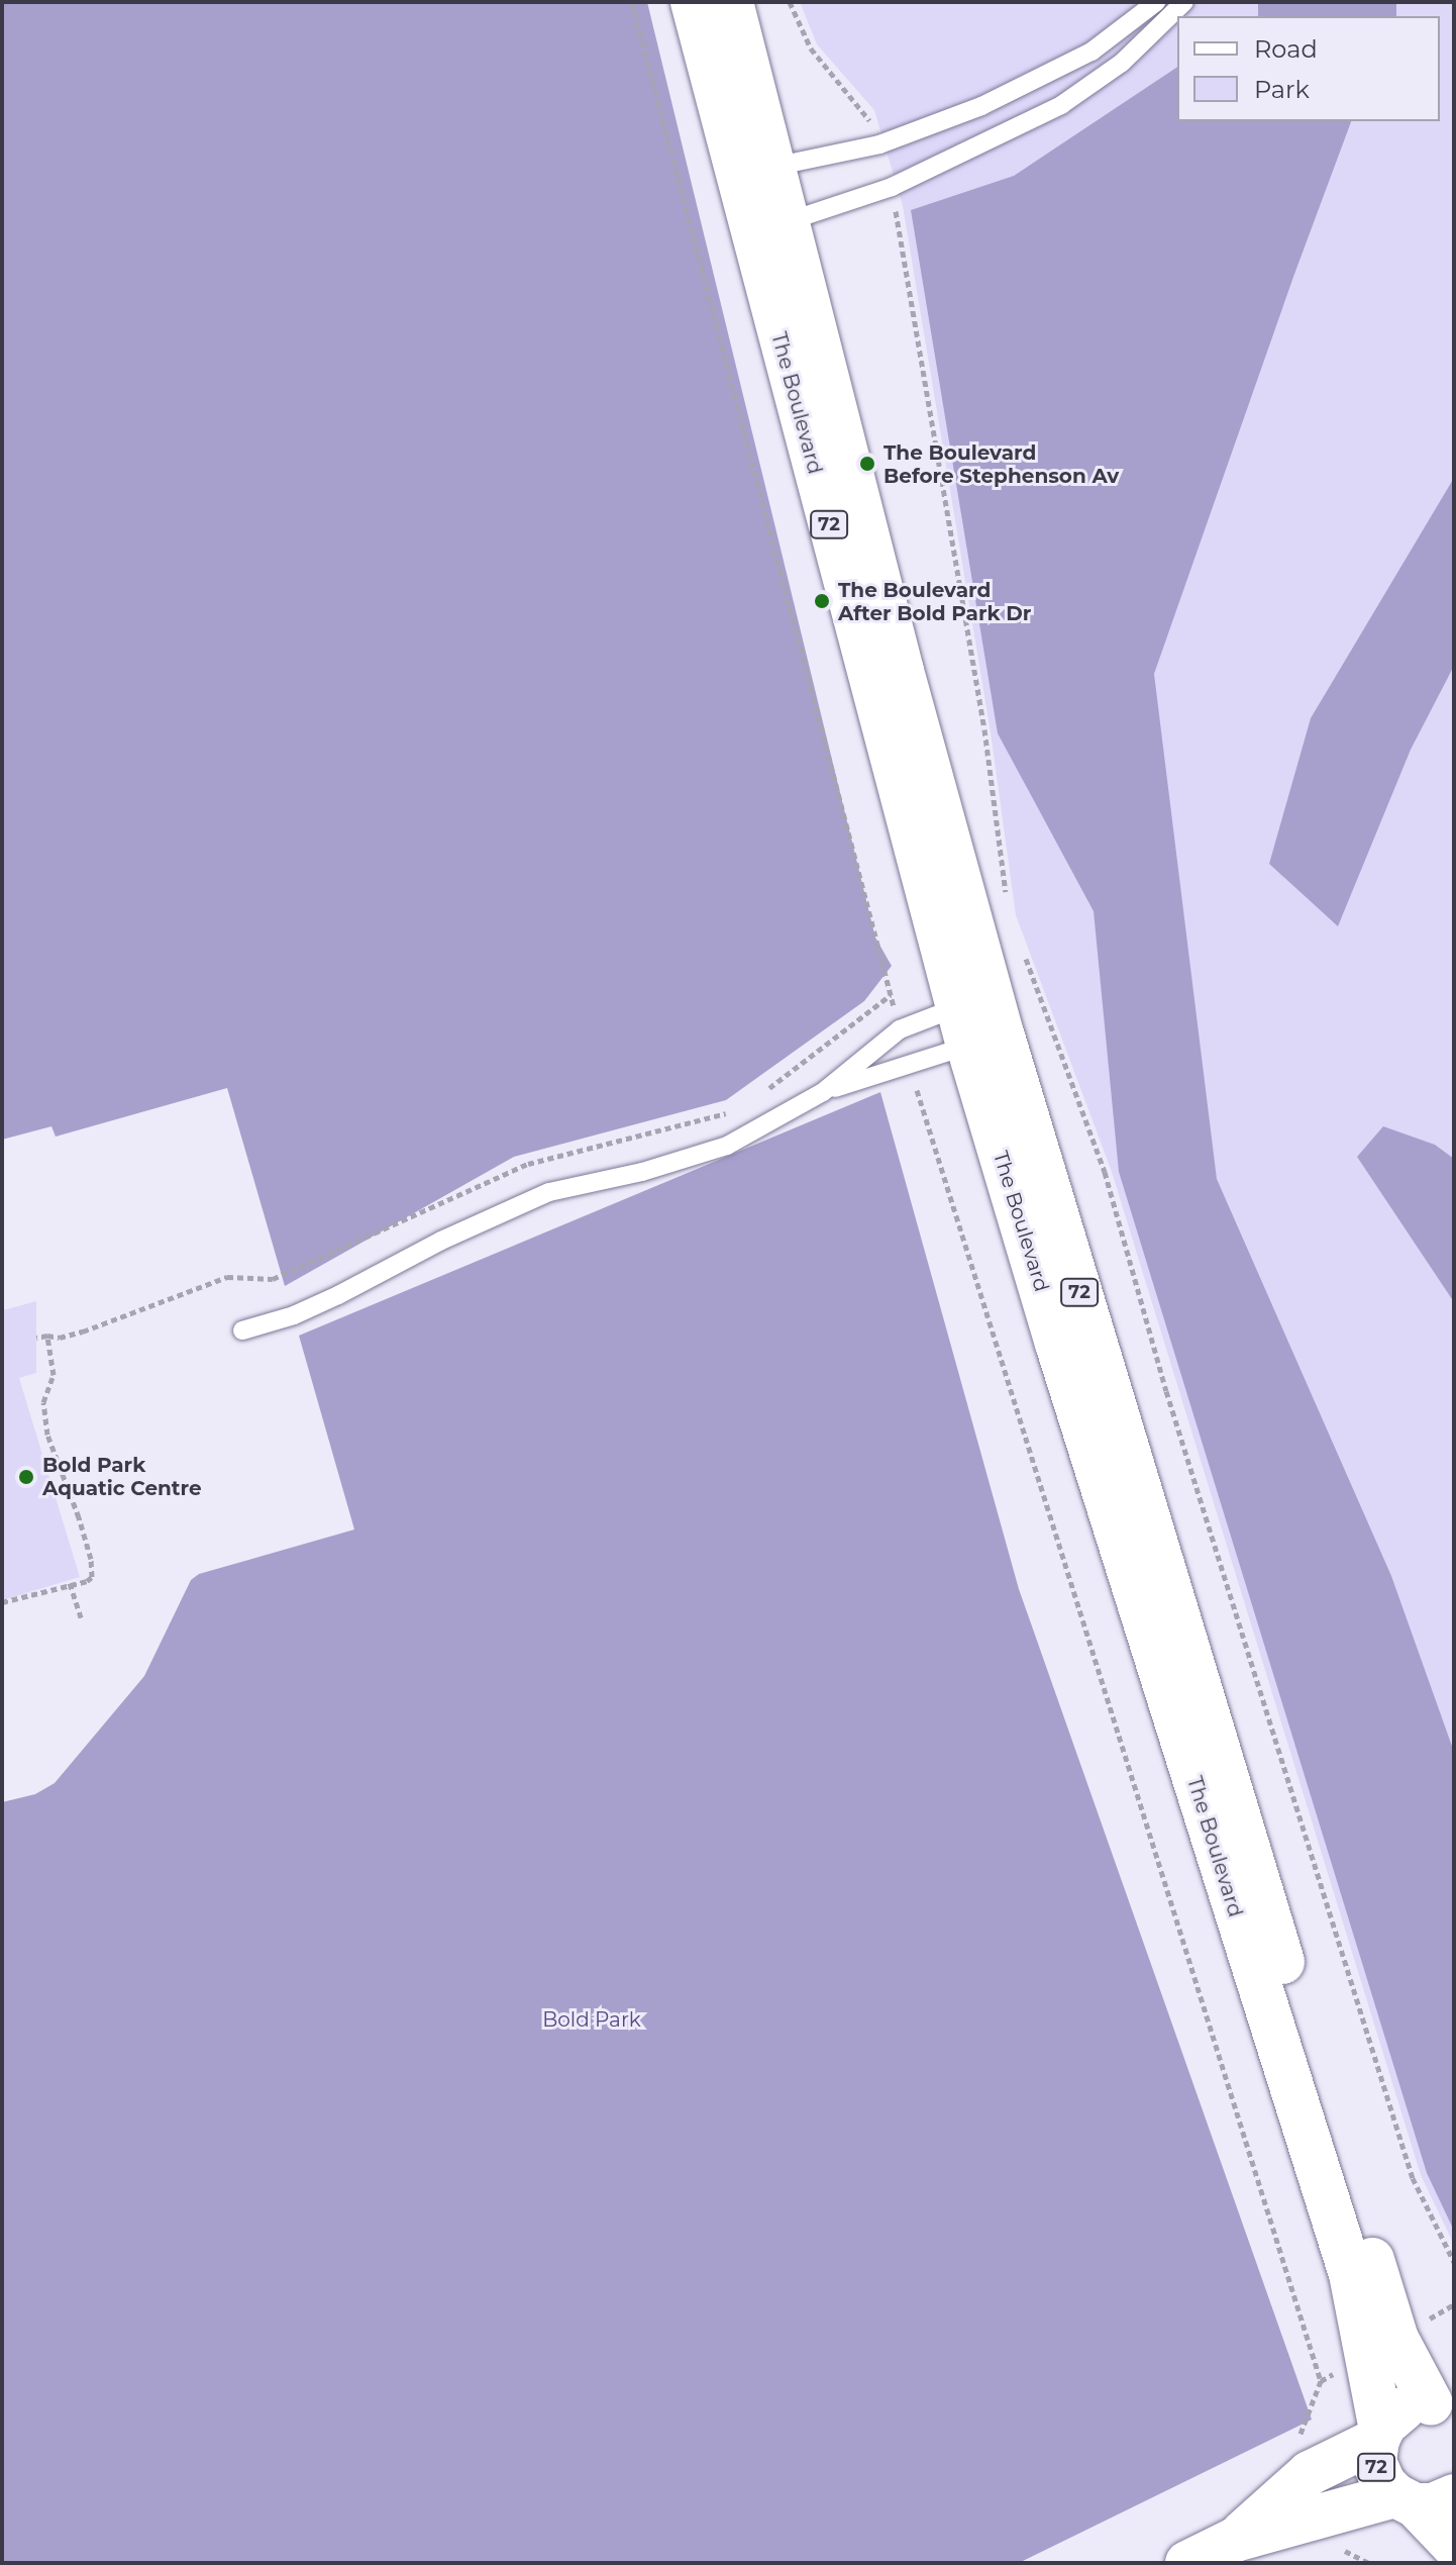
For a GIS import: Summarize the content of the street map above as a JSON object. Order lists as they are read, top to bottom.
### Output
{
  "streets": {
    "main road": ["The Boulevard", "72"]
  },
  "parks": ["Bold Park"],
  "places": ["The Boulevard Before Stephenson Av", "The Boulevard After Bold Park Dr", "Bold Park Aquatic Centre"],
  "legend": ["Road", "Park"]
}
